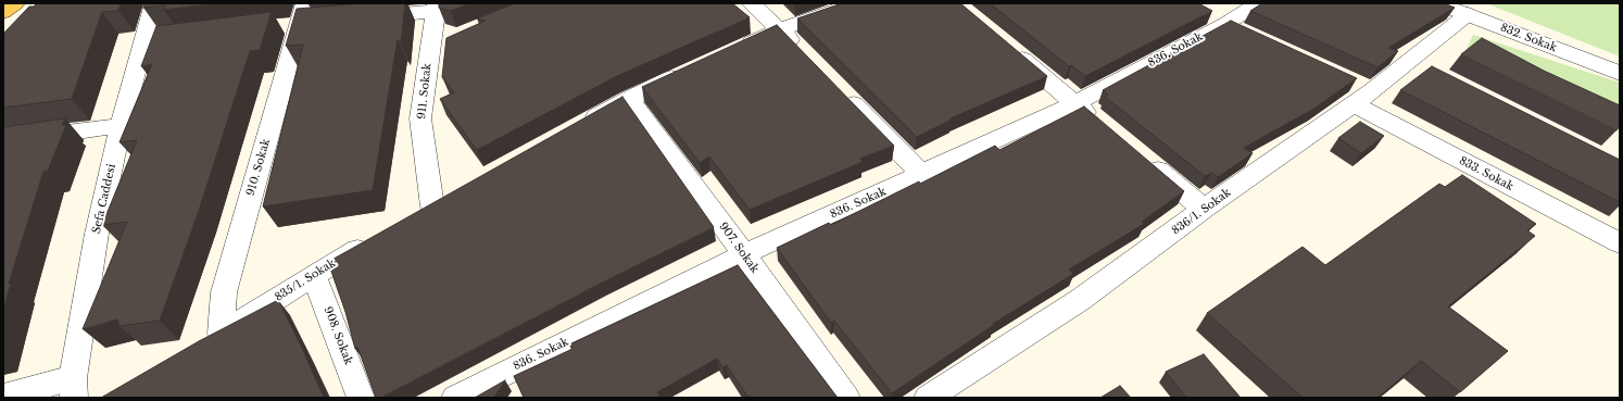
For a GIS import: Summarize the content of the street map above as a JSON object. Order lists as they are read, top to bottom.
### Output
{
  "streets": {
    "street": [
      "832. Sokak",
      "836. Sokak",
      "911. Sokak",
      "910. Sokak",
      "833. Sokak",
      "Sefa Caddesi",
      "836/1. Sokak",
      "907. Sokak",
      "835/1. Sokak",
      "908. Sokak"
    ]
  },
  "crossings": [
    ["832. Sokak", "836/1. Sokak"],
    ["836. Sokak", "907. Sokak"],
    ["910. Sokak", "835/1. Sokak"],
    ["833. Sokak", "836/1. Sokak"],
    ["835/1. Sokak", "908. Sokak"]
  ]
}
